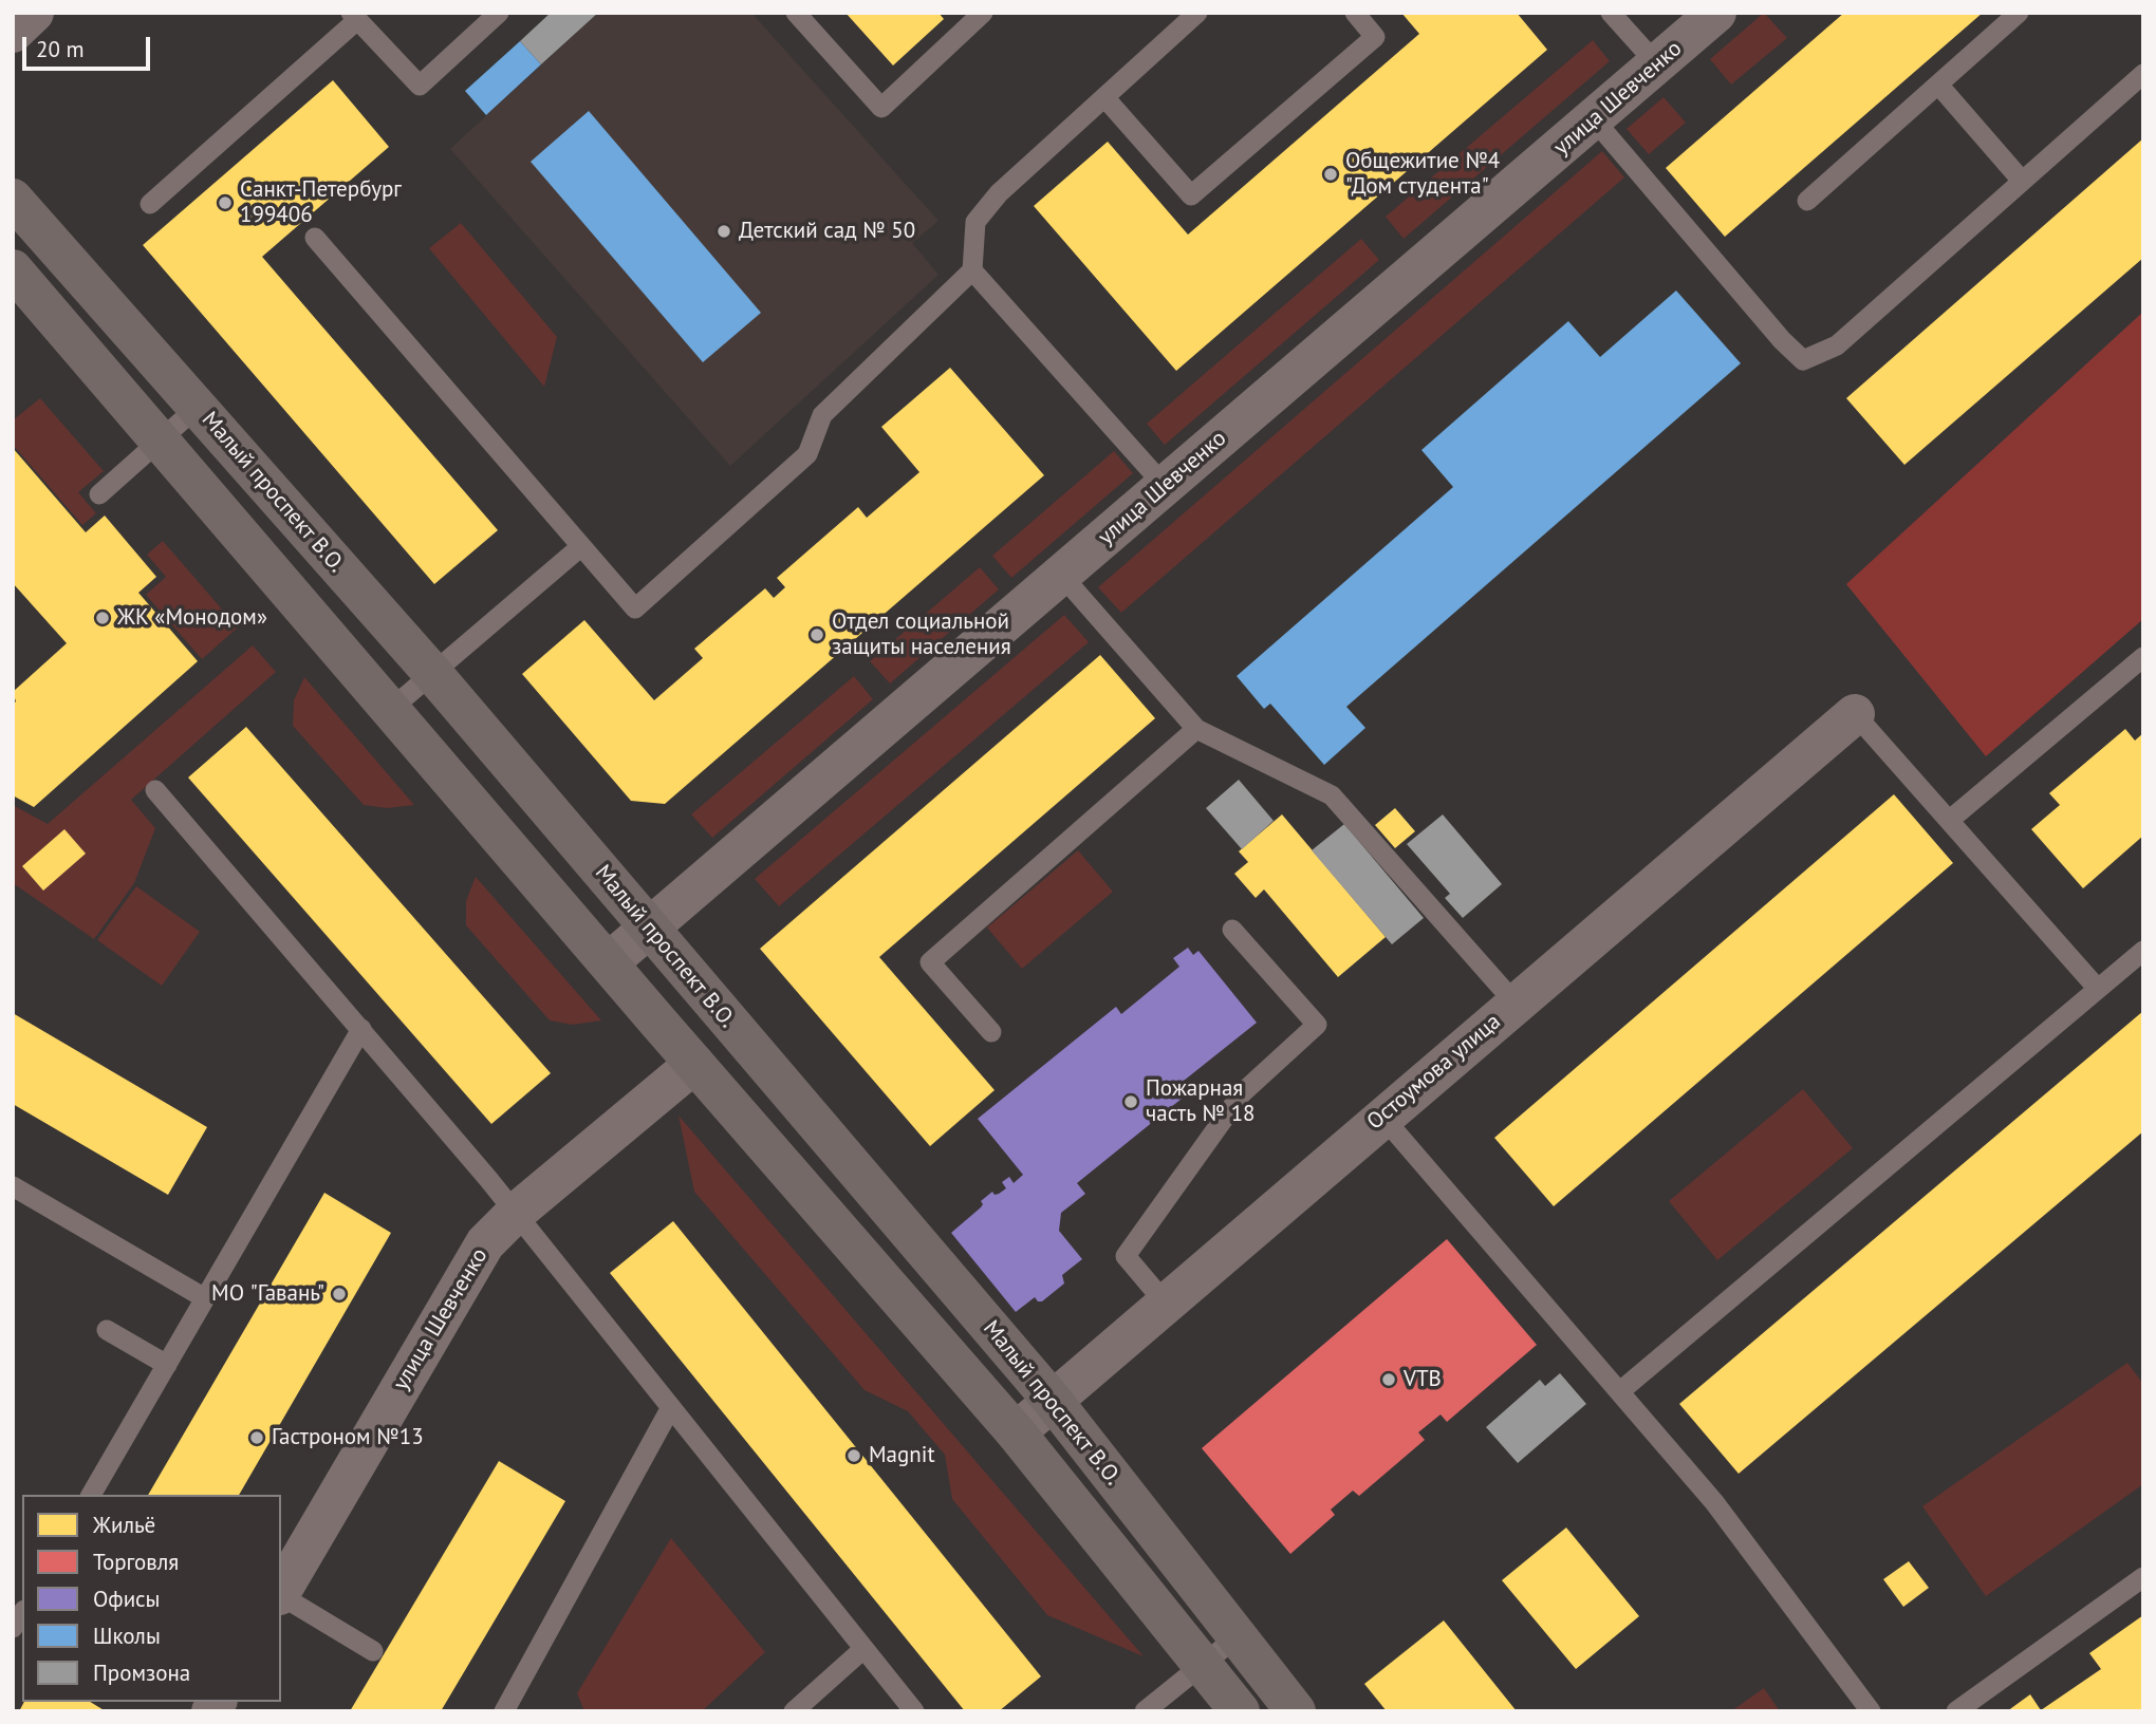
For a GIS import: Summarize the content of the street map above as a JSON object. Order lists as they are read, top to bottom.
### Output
{
  "streets": {
    "main road": ["Малый проспект В.О."],
    "street": ["улица Шевченко", "Остоумова улица"]
  },
  "crossings": [
    ["улица Шевченко", "Малый проспект В.О."],
    ["Малый проспект В.О.", "Остоумова улица"]
  ],
  "places": [
    "Общежитие №4 \"Дом студента\"",
    "Санкт-Петербург 199406",
    "Детский сад № 50",
    "ЖК «Монодом»",
    "Отдел социальной защиты населения",
    "Пожарная часть № 18",
    "МО \"Гавань\"",
    "VTB",
    "Гастроном №13",
    "Magnit"
  ],
  "legend": [
    "Жильё",
    "Торговля",
    "Офисы",
    "Школы",
    "Промзона"
  ],
  "scale_bar": "20 m"
}
